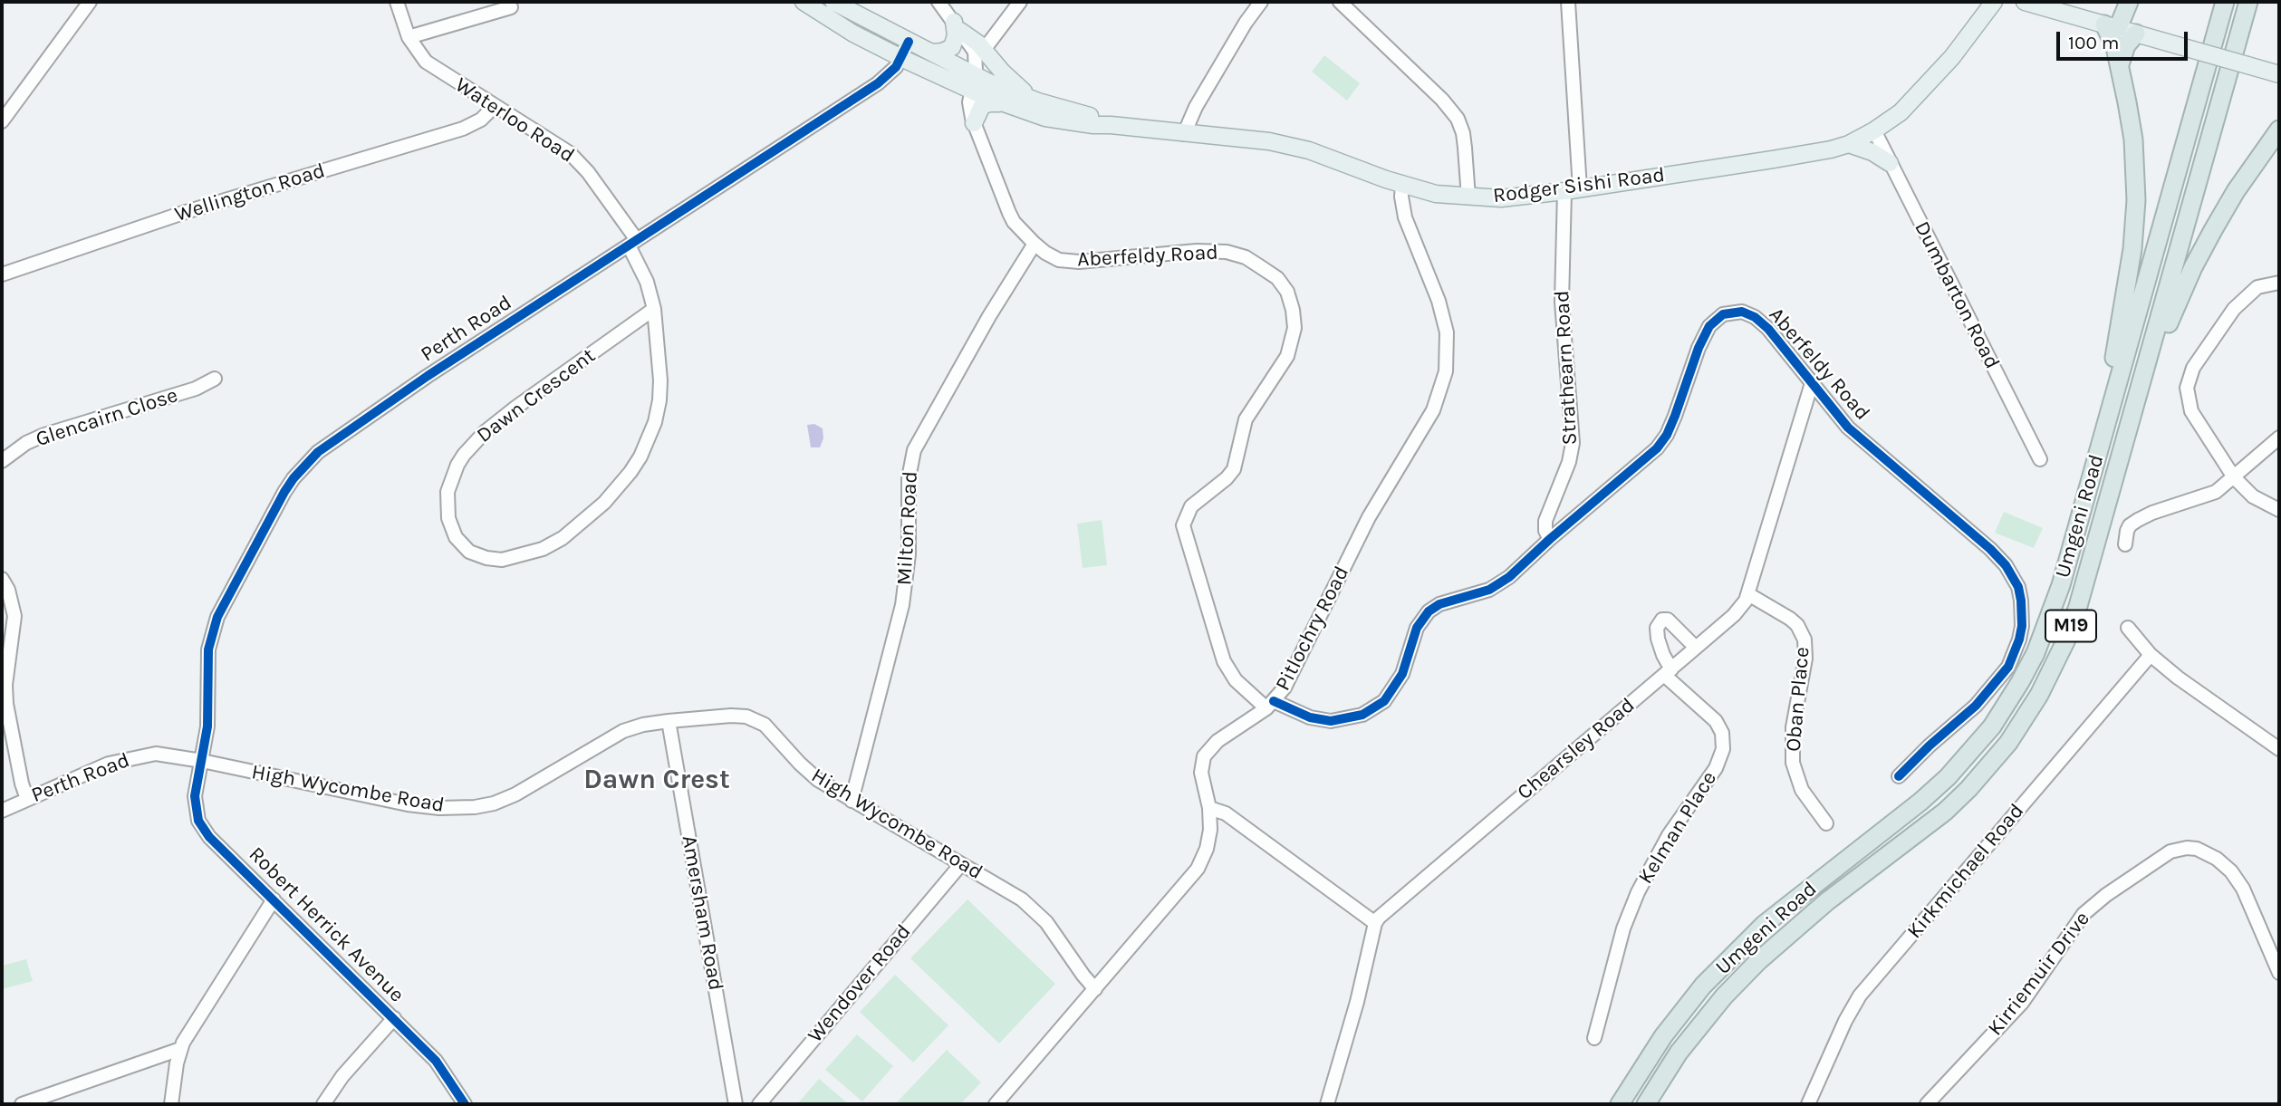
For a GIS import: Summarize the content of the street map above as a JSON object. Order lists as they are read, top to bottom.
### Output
{
  "streets": {
    "highway": ["Umgeni Road", "M19"],
    "main road": ["Rodger Sishi Road"],
    "street": [
      "Waterloo Road",
      "Wellington Road",
      "Aberfeldy Road",
      "Dumbarton Road",
      "Perth Road",
      "Strathearn Road",
      "Dawn Crescent",
      "Glencairn Close",
      "Milton Road",
      "Pitlochry Road",
      "Oban Place",
      "Chearsley Road",
      "High Wycombe Road",
      "Kelman Place",
      "Kirkmichael Road",
      "Amersham Road",
      "Robert Herrick Avenue",
      "Kirriemuir Drive",
      "Wendover Road"
    ]
  },
  "crossings": [
    ["Waterloo Road", "Wellington Road"],
    ["Waterloo Road", "Perth Road"],
    ["Waterloo Road", "Dawn Crescent"],
    ["Rodger Sishi Road", "Aberfeldy Road"],
    ["Rodger Sishi Road", "Dumbarton Road"],
    ["Rodger Sishi Road", "Perth Road"],
    ["Rodger Sishi Road", "Strathearn Road"],
    ["Rodger Sishi Road", "Pitlochry Road"],
    ["Aberfeldy Road", "Strathearn Road"],
    ["Aberfeldy Road", "Milton Road"],
    ["Aberfeldy Road", "Pitlochry Road"],
    ["Aberfeldy Road", "Chearsley Road"],
    ["Perth Road", "Dawn Crescent"],
    ["Perth Road", "High Wycombe Road"],
    ["Perth Road", "Robert Herrick Avenue"],
    ["Milton Road", "High Wycombe Road"],
    ["Pitlochry Road", "High Wycombe Road"],
    ["Oban Place", "Chearsley Road"],
    ["Chearsley Road", "Kelman Place"],
    ["High Wycombe Road", "Amersham Road"],
    ["High Wycombe Road", "Robert Herrick Avenue"],
    ["High Wycombe Road", "Wendover Road"]
  ],
  "districts": ["Dawn Crest"],
  "scale_bar": "100 m"
}
